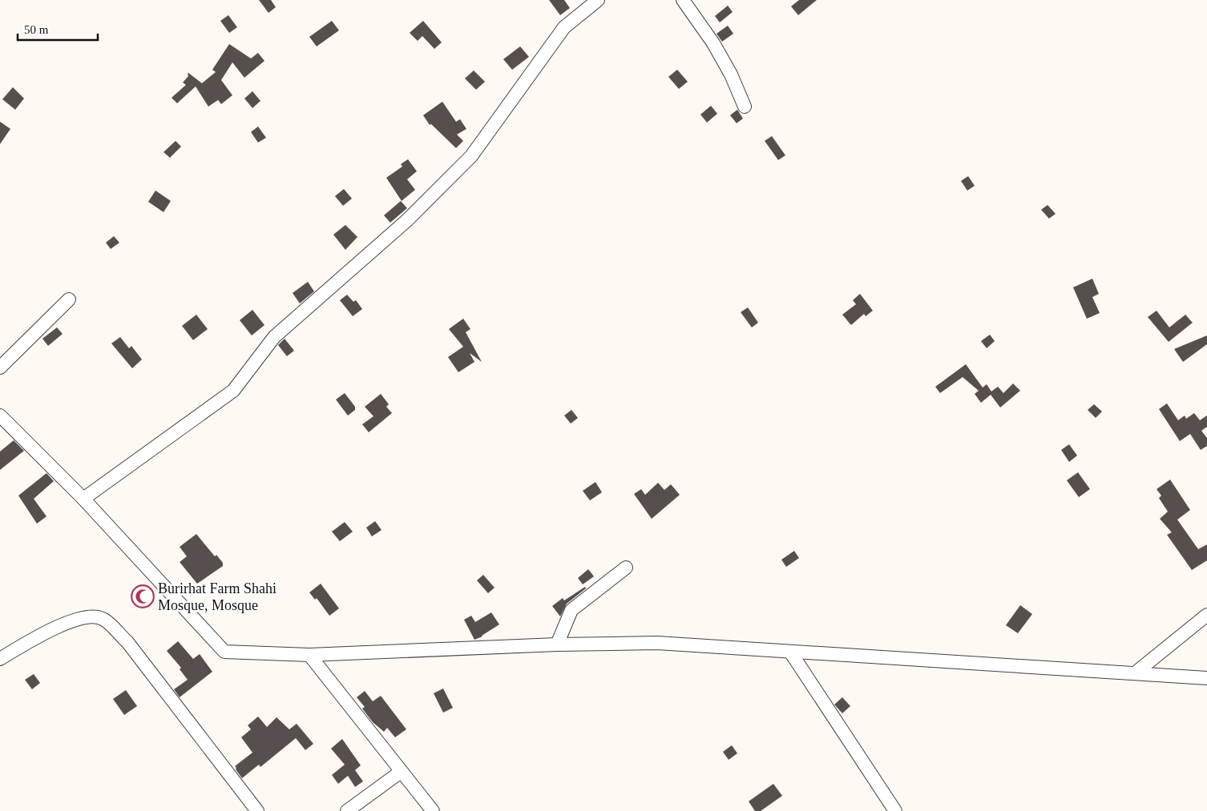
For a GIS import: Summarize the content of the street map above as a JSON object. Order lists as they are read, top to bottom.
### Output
{
  "places": {
    "mosque": ["Burirhat Farm Shahi Mosque, Mosque"]
  },
  "scale_bar": "50 m"
}
